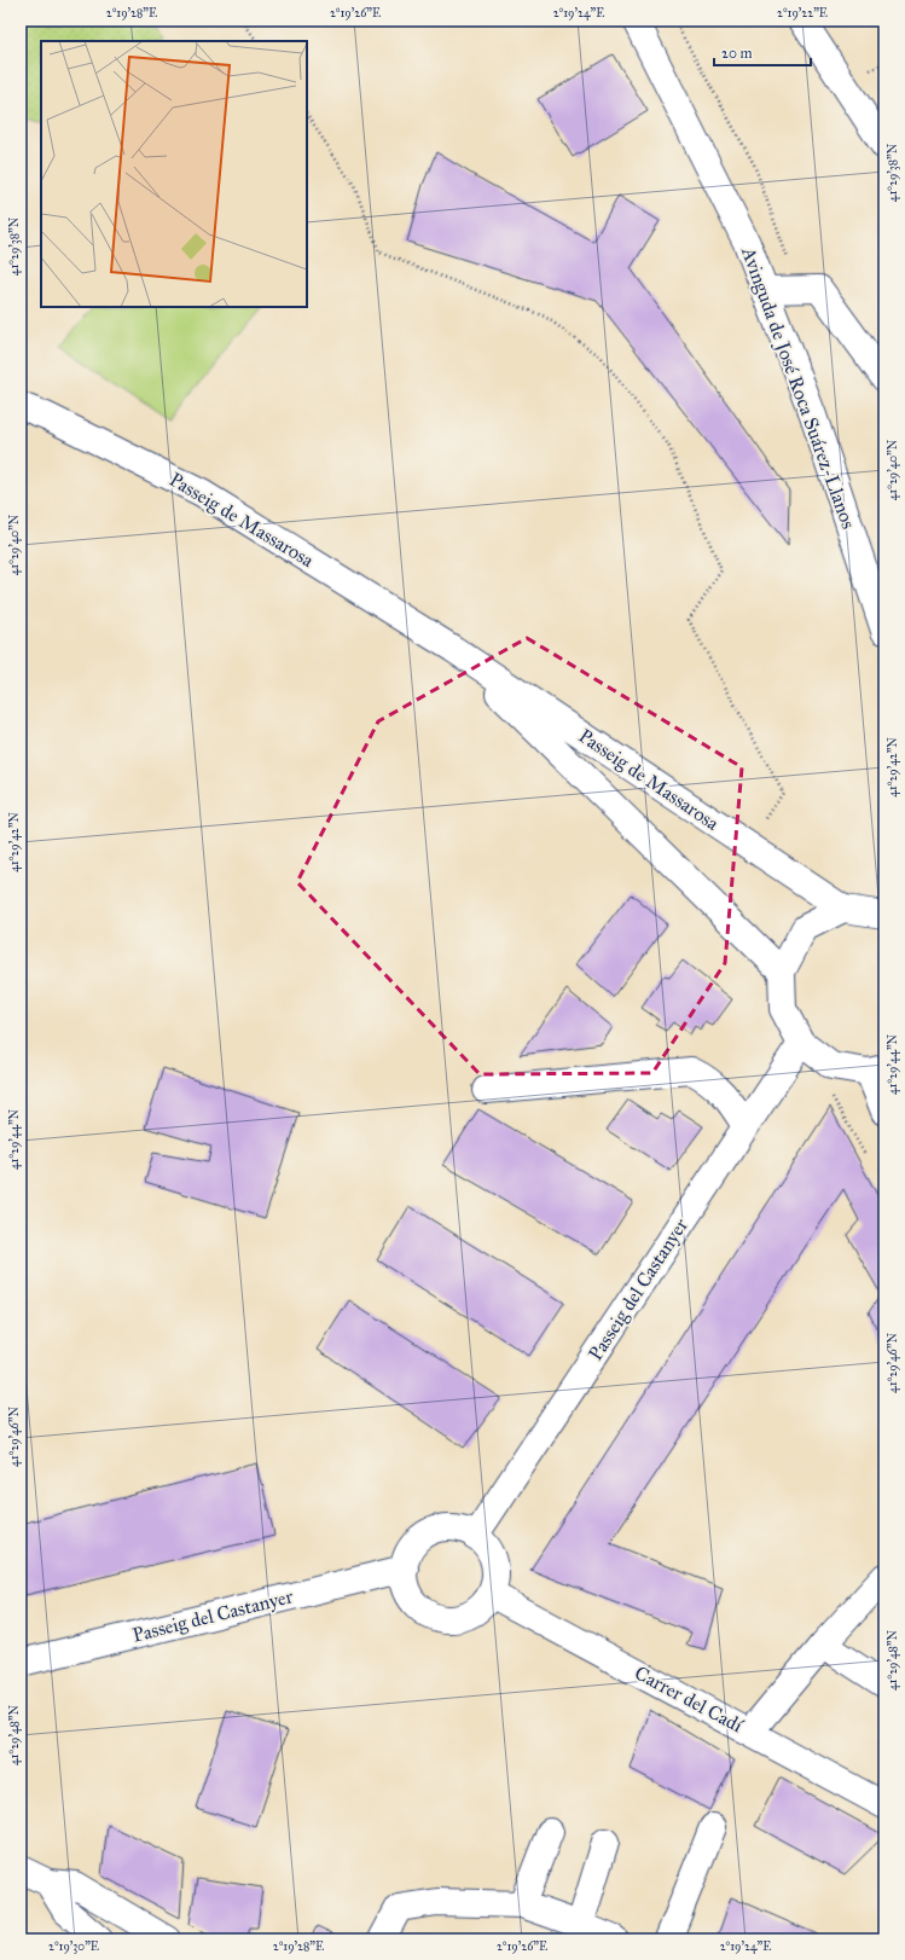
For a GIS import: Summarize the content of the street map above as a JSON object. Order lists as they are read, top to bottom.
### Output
{
  "streets": {
    "street": [
      "Avinguda de José Roca Suárez-Llanos",
      "Passeig de Massarosa",
      "Passeig del Castanyer",
      "Carrer del Cadí"
    ]
  },
  "crossings": [
    ["Passeig del Castanyer", "Carrer del Cadí"]
  ],
  "scale_bar": "20 m",
  "coordinates": [
    "2°19'28\"E",
    "2°19'26\"E",
    "2°19'24\"E",
    "2°19'22\"E",
    "41°29'38\"N",
    "41°29'40\"N",
    "41°29'42\"N",
    "41°29'44\"N",
    "41°29'46\"N",
    "41°29'48\"N",
    "2°19'30\"E"
  ]
}
